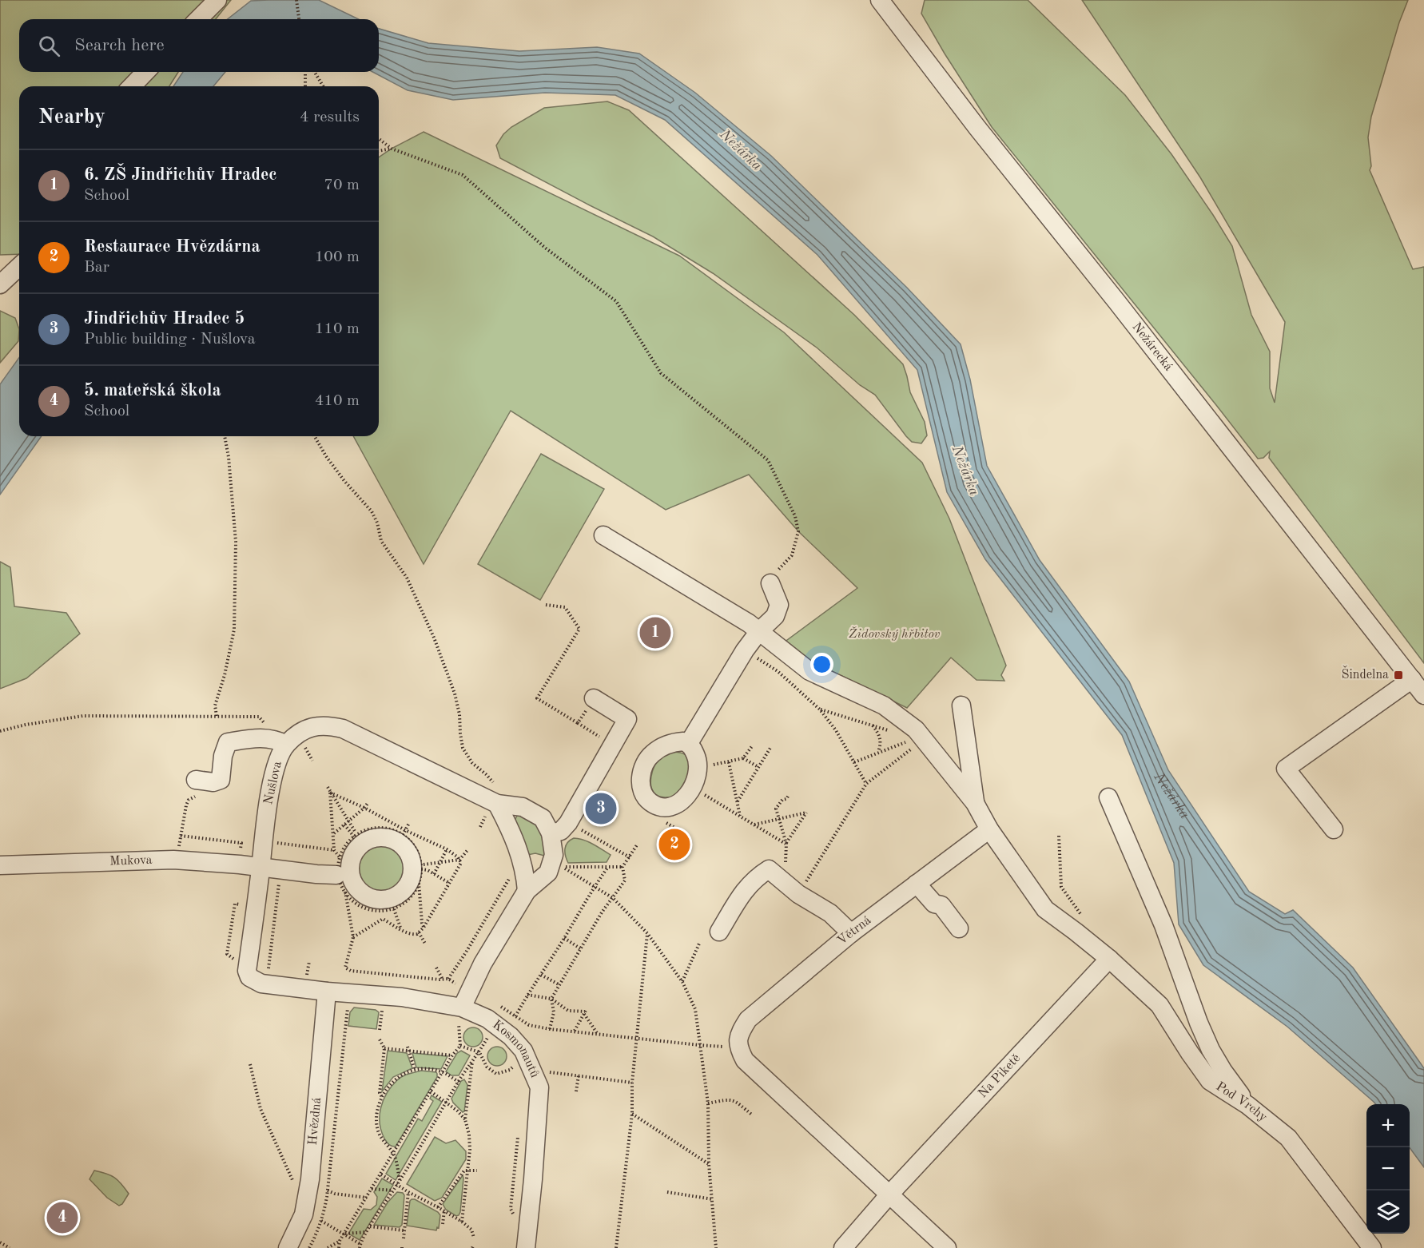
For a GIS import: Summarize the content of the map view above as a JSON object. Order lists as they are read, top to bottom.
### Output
{
  "streets": {
    "street": [
      "Nežárecká",
      "Nušlova",
      "Mukova",
      "Větrná",
      "Kosmonautů",
      "Na Piketě",
      "Pod Vrchy",
      "Hvězdná"
    ]
  },
  "crossings": [
    ["Nušlova", "Mukova"],
    ["Nušlova", "Kosmonautů"],
    ["Nušlova", "Hvězdná"],
    ["Větrná", "Pod Vrchy"],
    ["Kosmonautů", "Hvězdná"],
    ["Na Piketě", "Pod Vrchy"]
  ],
  "water": ["Nežárka"],
  "parks": ["Židovský hřbitov"],
  "places": {
    "transit": ["Šindelna"]
  },
  "page": {
    "search": "Search here",
    "heading": ["Nearby", "4 results"],
    "list": [
      {
        "mark": "1",
        "name": "6. ZŠ Jindřichův Hradec",
        "note": "School",
        "value": "70 m"
      },
      {
        "mark": "2",
        "name": "Restaurace Hvězdárna",
        "note": "Bar",
        "value": "100 m"
      },
      {
        "mark": "3",
        "name": "Jindřichův Hradec 5",
        "note": "Public building · Nušlova",
        "value": "110 m"
      },
      {
        "mark": "4",
        "name": "5. mateřská škola",
        "note": "School",
        "value": "410 m"
      }
    ],
    "pins": [
      "1",
      "3",
      "2",
      "4"
    ],
    "map_buttons": ["+", "−"]
  }
}
